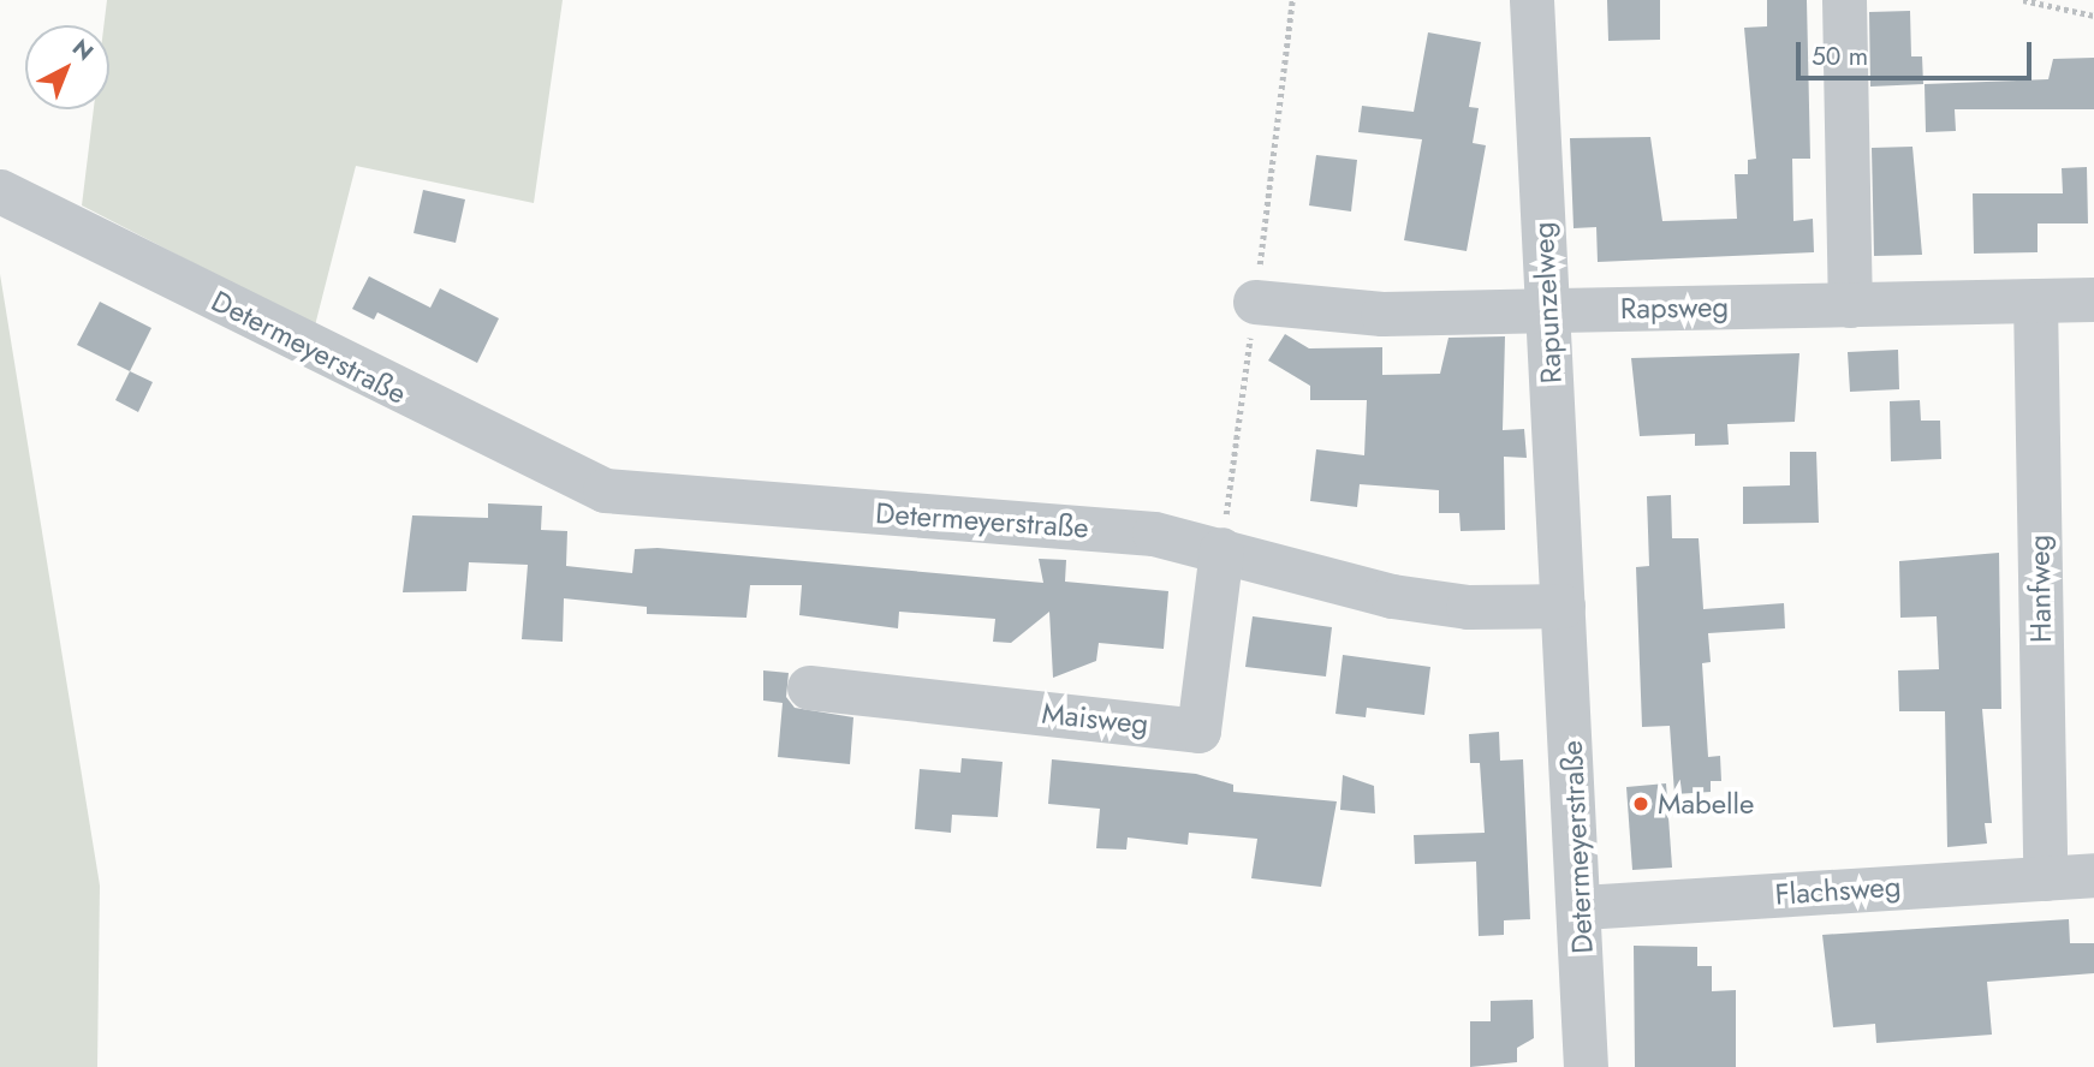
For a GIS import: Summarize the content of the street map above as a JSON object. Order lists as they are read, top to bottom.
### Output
{
  "streets": {
    "street": [
      "Rapunzelweg",
      "Rapsweg",
      "Determeyerstraße",
      "Hanfweg",
      "Maisweg",
      "Flachsweg"
    ]
  },
  "crossings": [
    ["Rapunzelweg", "Rapsweg"],
    ["Rapunzelweg", "Determeyerstraße"],
    ["Rapsweg", "Hanfweg"],
    ["Determeyerstraße", "Maisweg"],
    ["Determeyerstraße", "Flachsweg"],
    ["Hanfweg", "Flachsweg"]
  ],
  "places": ["Mabelle"],
  "scale_bar": "50 m",
  "north": "top right"
}
